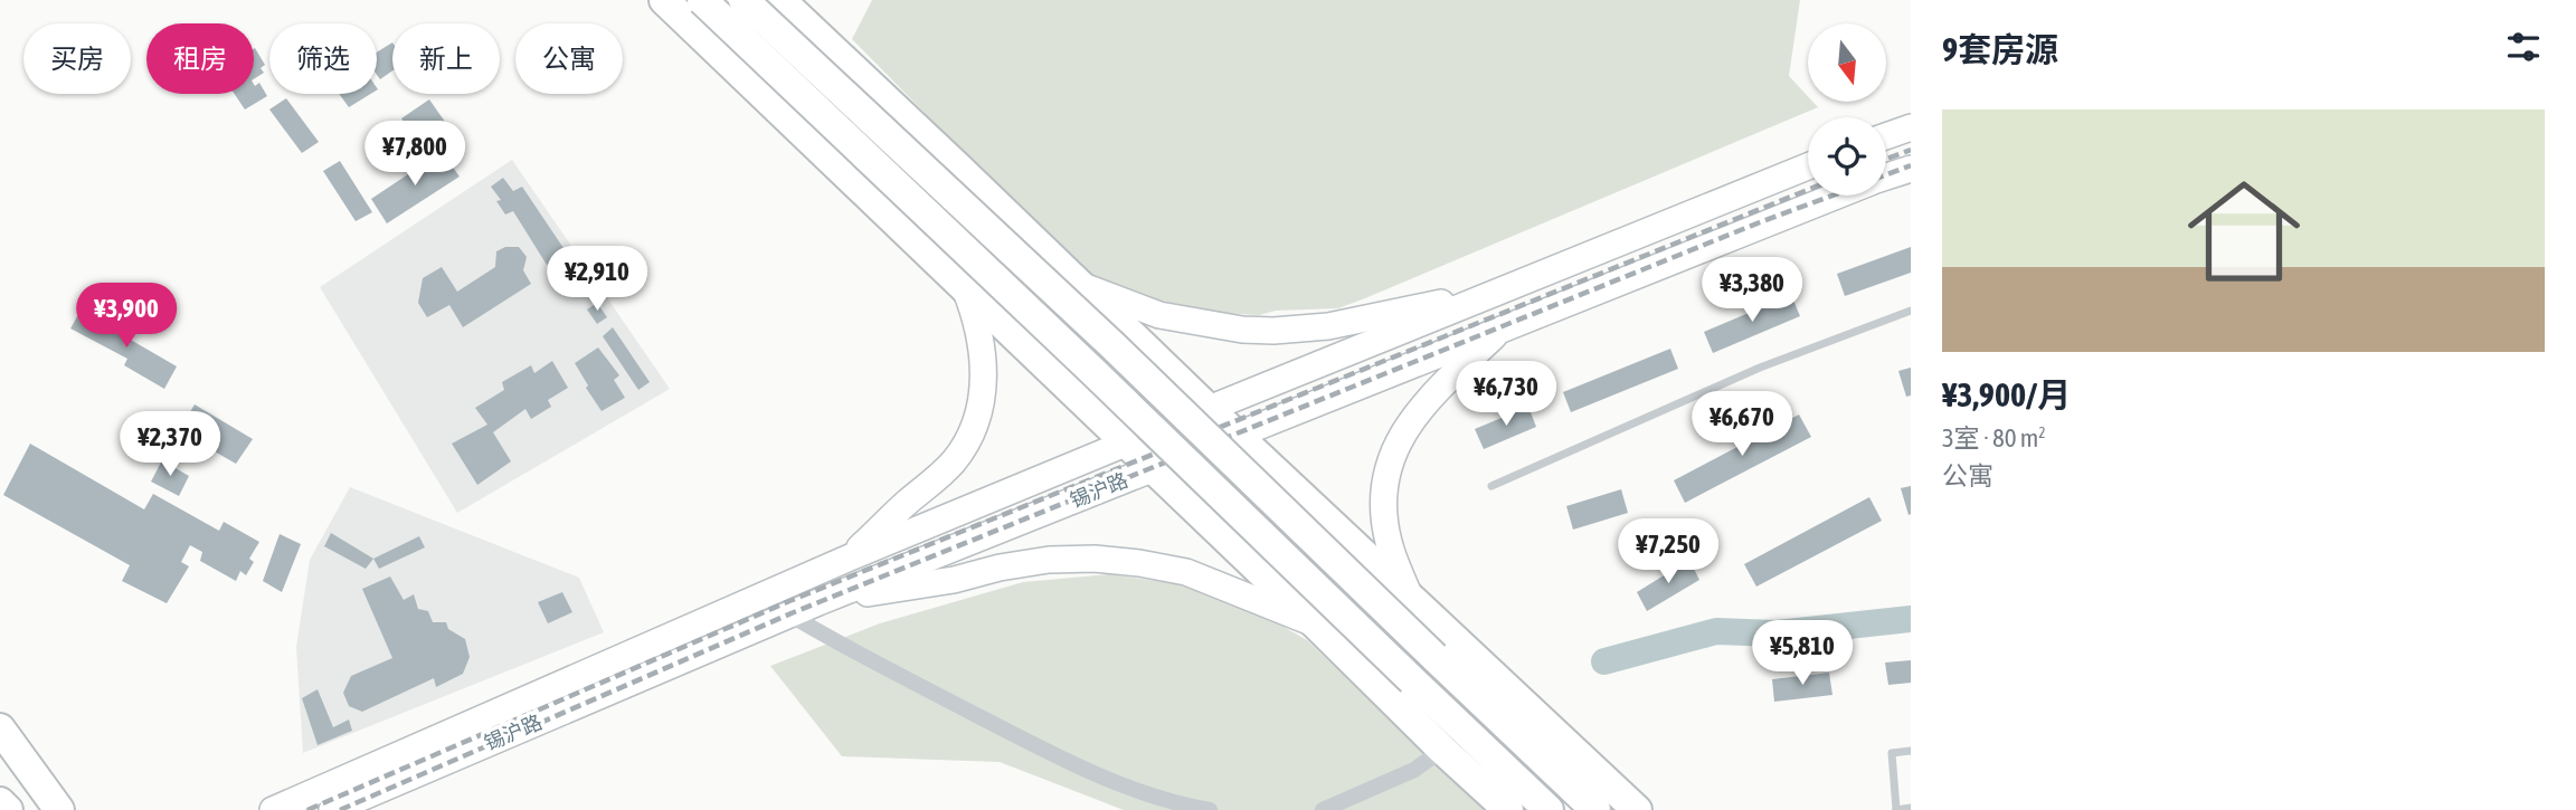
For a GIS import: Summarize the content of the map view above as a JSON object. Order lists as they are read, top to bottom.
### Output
{
  "streets": {
    "main road": ["锡沪路"]
  },
  "north": "bottom",
  "page": {
    "heading": "9套房源",
    "chip": [
      "买房",
      "租房",
      "筛选",
      "新上",
      "公寓"
    ],
    "list": [
      {
        "name": "¥3,900/月",
        "note": "3室 · 80 m² · 公寓"
      }
    ],
    "price": [
      "¥7,800",
      "¥2,910",
      "¥3,380",
      "¥3,900",
      "¥6,730",
      "¥6,670",
      "¥2,370",
      "¥7,250",
      "¥5,810"
    ]
  }
}
